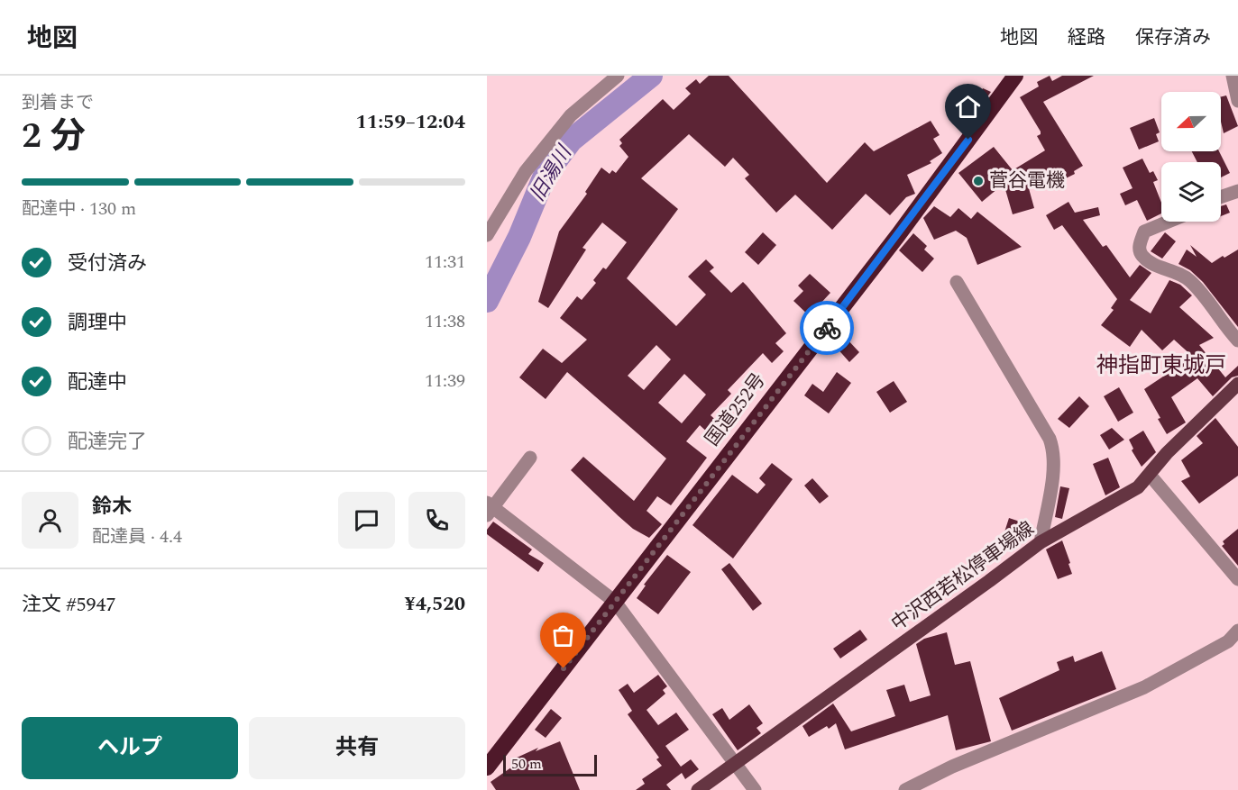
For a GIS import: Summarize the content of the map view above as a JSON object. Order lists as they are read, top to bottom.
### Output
{
  "streets": {
    "highway": ["国道252号"],
    "main road": ["中沢西若松停車場線"]
  },
  "districts": ["神指町東城戸"],
  "water": ["旧湯川"],
  "places": ["菅谷電機"],
  "scale_bar": "50 m",
  "north": "left",
  "page": {
    "header": "地図",
    "nav": ["地図", "経路", "保存済み"],
    "heading": ["2 分", "到着まで", "11:59–12:04"],
    "panel": [
      "鈴木",
      "配達員 · 4.4",
      "注文 #5947",
      "¥4,520"
    ],
    "bar": "配達中 · 130 m",
    "list": [
      ["受付済み", "11:31"],
      ["調理中", "11:38"],
      ["配達中", "11:39"],
      "配達完了"
    ],
    "buttons": ["ヘルプ", "共有"],
    "scale": "50 m"
  }
}
